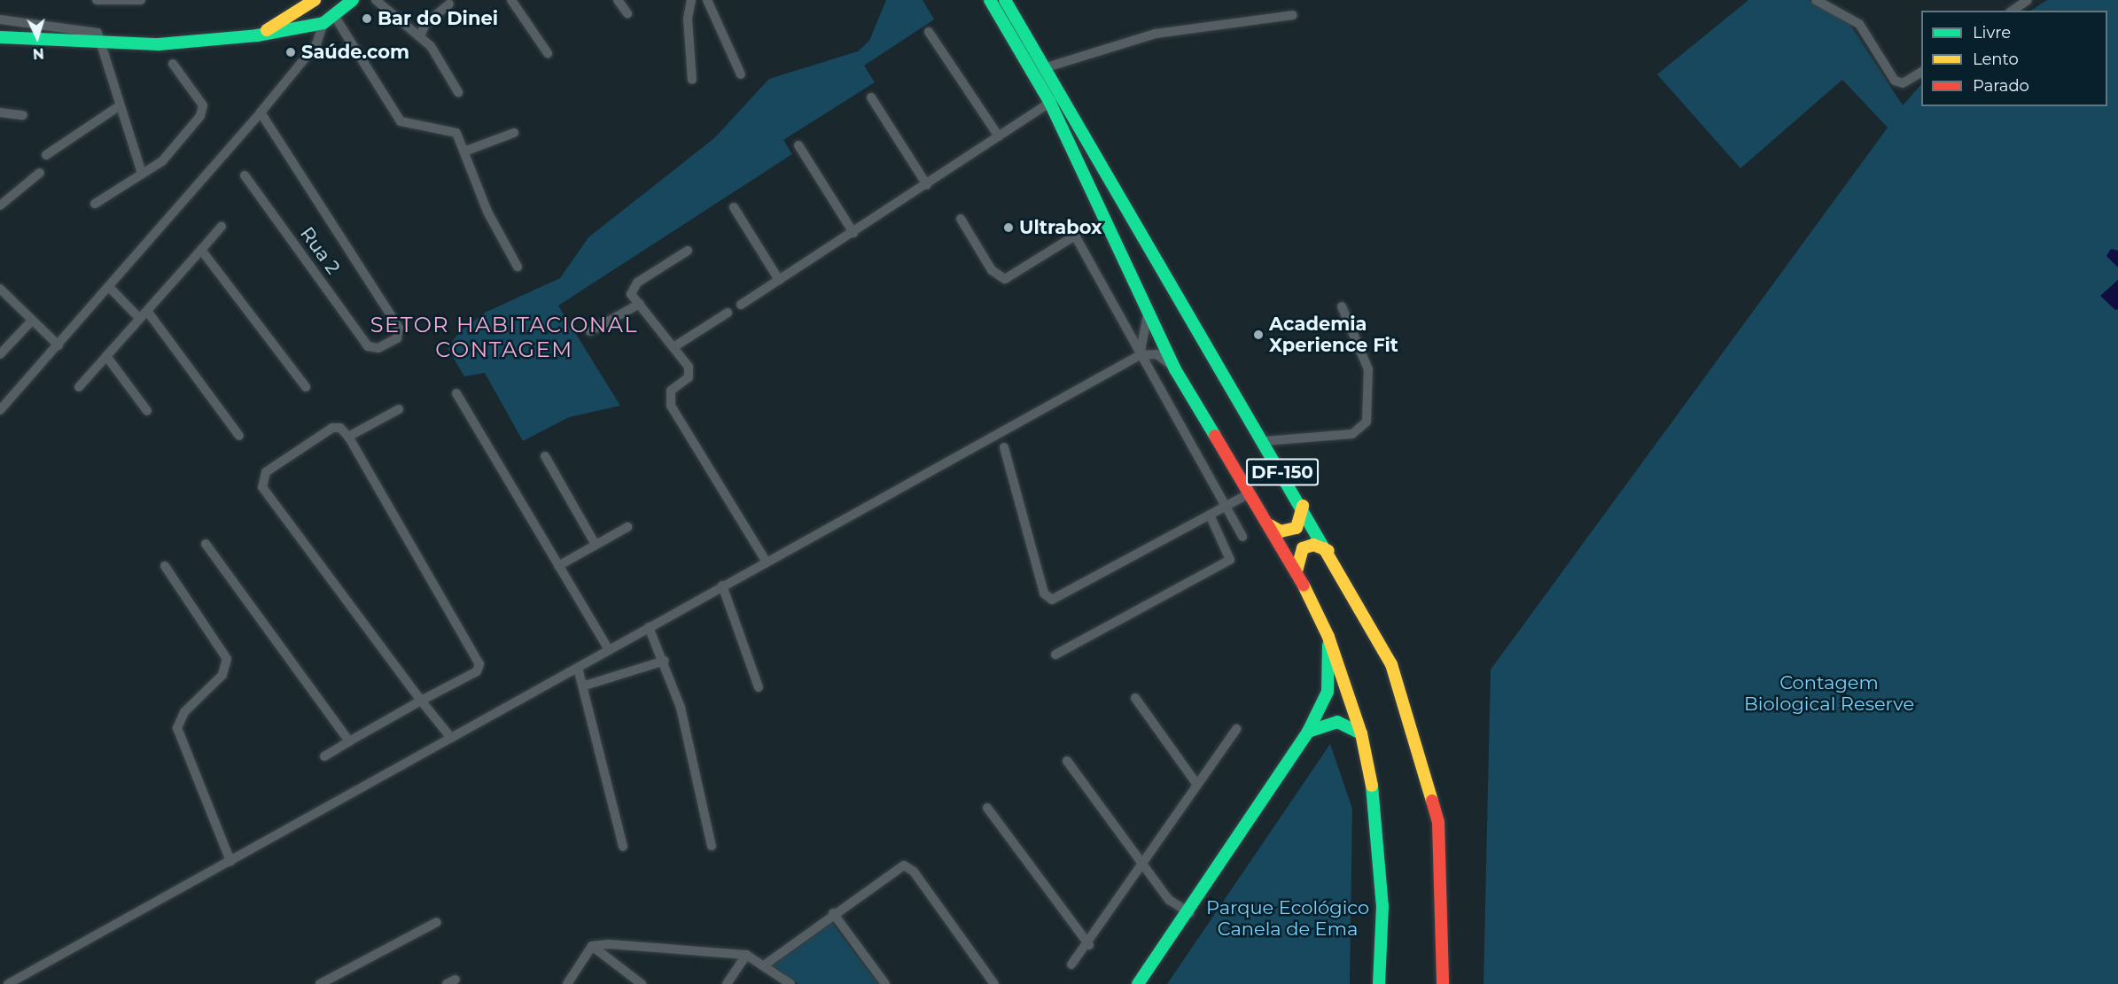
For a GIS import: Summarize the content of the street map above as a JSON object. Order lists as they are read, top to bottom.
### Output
{
  "streets": {
    "main road": ["DF-150"],
    "street": ["Rua 2"]
  },
  "districts": ["SETOR HABITACIONAL CONTAGEM"],
  "parks": ["Contagem Biological Reserve", "Parque Ecológico Canela de Ema"],
  "places": [
    "Bar do Dinei",
    "Saúde.com",
    "Ultrabox",
    "Academia Xperience Fit"
  ],
  "legend": ["Livre", "Lento", "Parado"],
  "north": "bottom"
}
